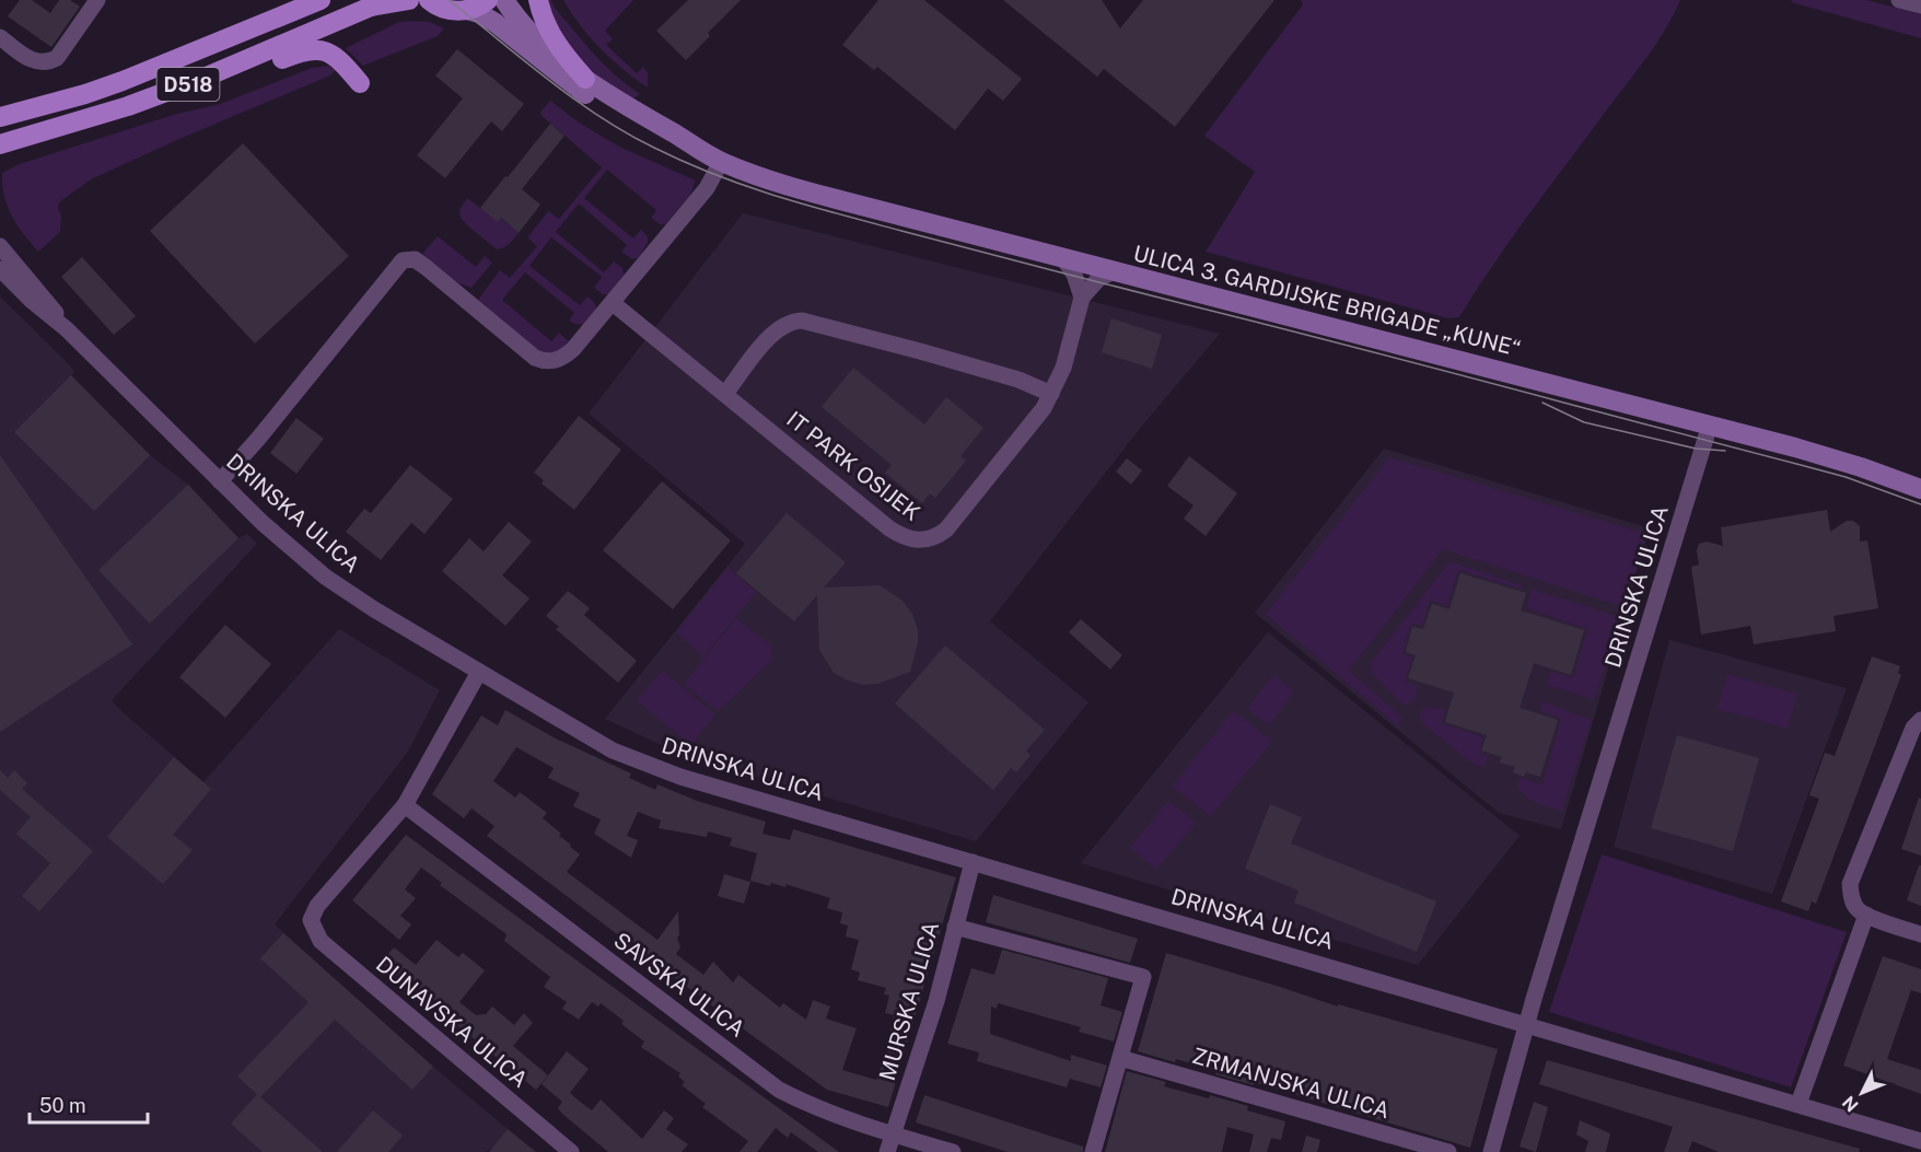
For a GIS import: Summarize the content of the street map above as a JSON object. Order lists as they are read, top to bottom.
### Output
{
  "streets": {
    "main road": ["D518"],
    "street": [
      "ULICA 3. GARDIJSKE BRIGADE „KUNE“",
      "IT PARK OSIJEK",
      "DRINSKA ULICA",
      "SAVSKA ULICA",
      "MURSKA ULICA",
      "DUNAVSKA ULICA",
      "ZRMANJSKA ULICA"
    ]
  },
  "crossings": [
    ["ULICA 3. GARDIJSKE BRIGADE „KUNE“", "DRINSKA ULICA"],
    ["DRINSKA ULICA", "MURSKA ULICA"],
    ["SAVSKA ULICA", "MURSKA ULICA"],
    ["SAVSKA ULICA", "DUNAVSKA ULICA"]
  ],
  "scale_bar": "50 m",
  "north": "bottom left"
}
